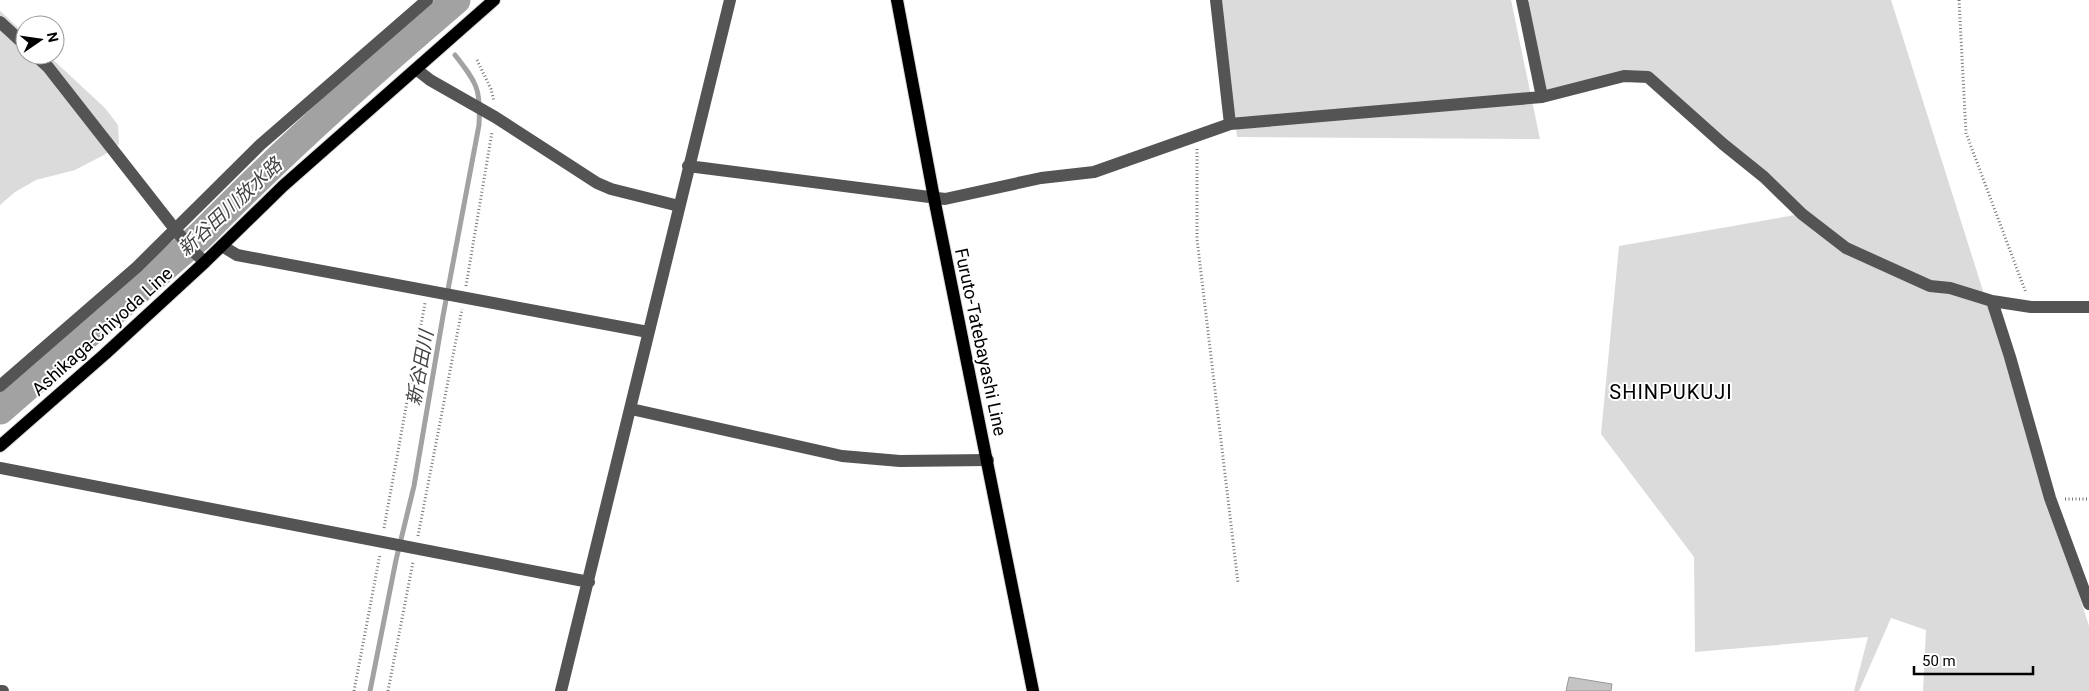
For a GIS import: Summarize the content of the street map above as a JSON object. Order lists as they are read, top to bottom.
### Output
{
  "streets": {
    "main road": ["Ashikaga-Chiyoda Line", "Furuto-Tatebayashi Line"]
  },
  "districts": ["SHINPUKUJI"],
  "water": ["新谷田川放水路", "新谷田川"],
  "scale_bar": "50 m",
  "north": "right"
}
